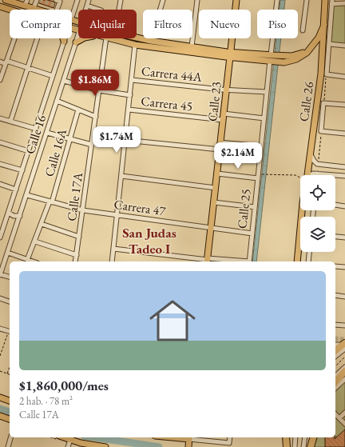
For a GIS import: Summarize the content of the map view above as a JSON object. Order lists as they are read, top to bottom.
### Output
{
  "streets": {
    "main road": ["Calle 23", "Calle 26"],
    "street": [
      "Carrera 44A",
      "Carrera 45",
      "Calle 16",
      "Calle 16A",
      "Calle 17A",
      "Carrera 47",
      "Calle 25"
    ]
  },
  "crossings": [
    ["Carrera 44A", "Calle 23"],
    ["Carrera 44A", "Calle 25"],
    ["Calle 23", "Carrera 45"],
    ["Calle 23", "Carrera 47"],
    ["Carrera 45", "Calle 16"],
    ["Carrera 45", "Calle 17A"],
    ["Carrera 45", "Calle 25"],
    ["Calle 16", "Carrera 47"],
    ["Calle 16A", "Carrera 47"],
    ["Calle 17A", "Carrera 47"],
    ["Carrera 47", "Calle 25"]
  ],
  "districts": ["San Judas Tadeo I"],
  "page": {
    "chip": [
      "Comprar",
      "Alquilar",
      "Filtros",
      "Nuevo",
      "Piso"
    ],
    "price": ["$1.86M", "$1.74M", "$2.14M"],
    "list": [
      {
        "name": "$1,860,000/mes",
        "note": "2 hab. · 78 m² · Calle 17A"
      }
    ]
  }
}
